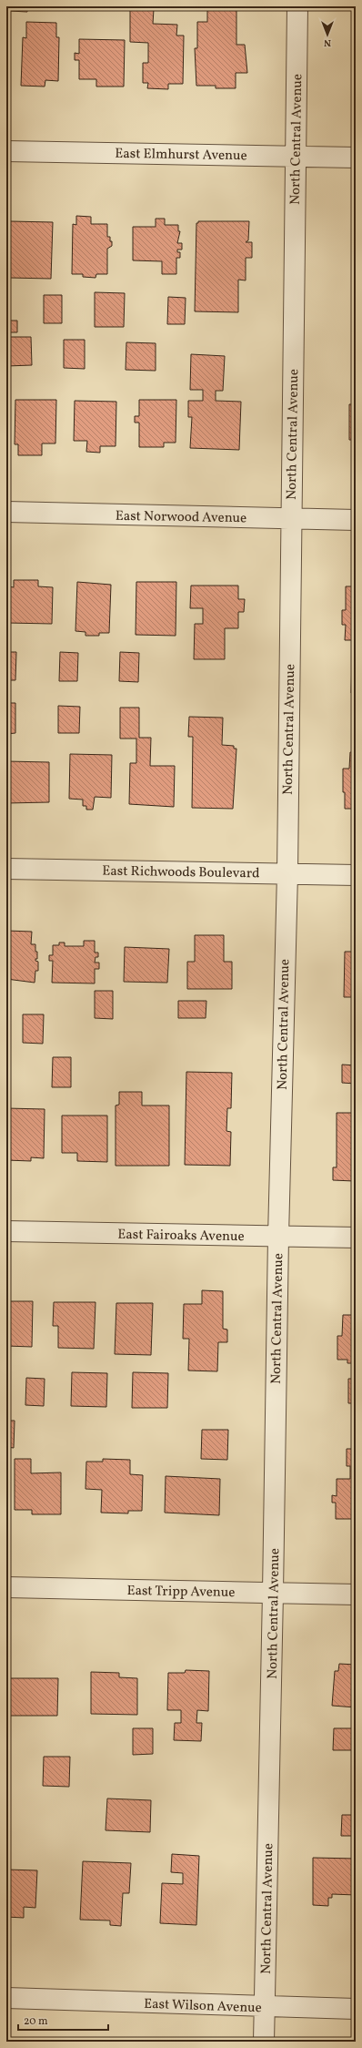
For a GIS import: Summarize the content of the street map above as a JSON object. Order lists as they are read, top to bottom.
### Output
{
  "streets": {
    "street": [
      "North Central Avenue",
      "East Elmhurst Avenue",
      "East Norwood Avenue",
      "East Richwoods Boulevard",
      "East Fairoaks Avenue",
      "East Tripp Avenue",
      "East Wilson Avenue"
    ]
  },
  "crossings": [
    ["North Central Avenue", "East Elmhurst Avenue"],
    ["North Central Avenue", "East Norwood Avenue"],
    ["North Central Avenue", "East Richwoods Boulevard"],
    ["North Central Avenue", "East Fairoaks Avenue"],
    ["North Central Avenue", "East Tripp Avenue"],
    ["North Central Avenue", "East Wilson Avenue"]
  ],
  "scale_bar": "20 m",
  "north": "bottom"
}
